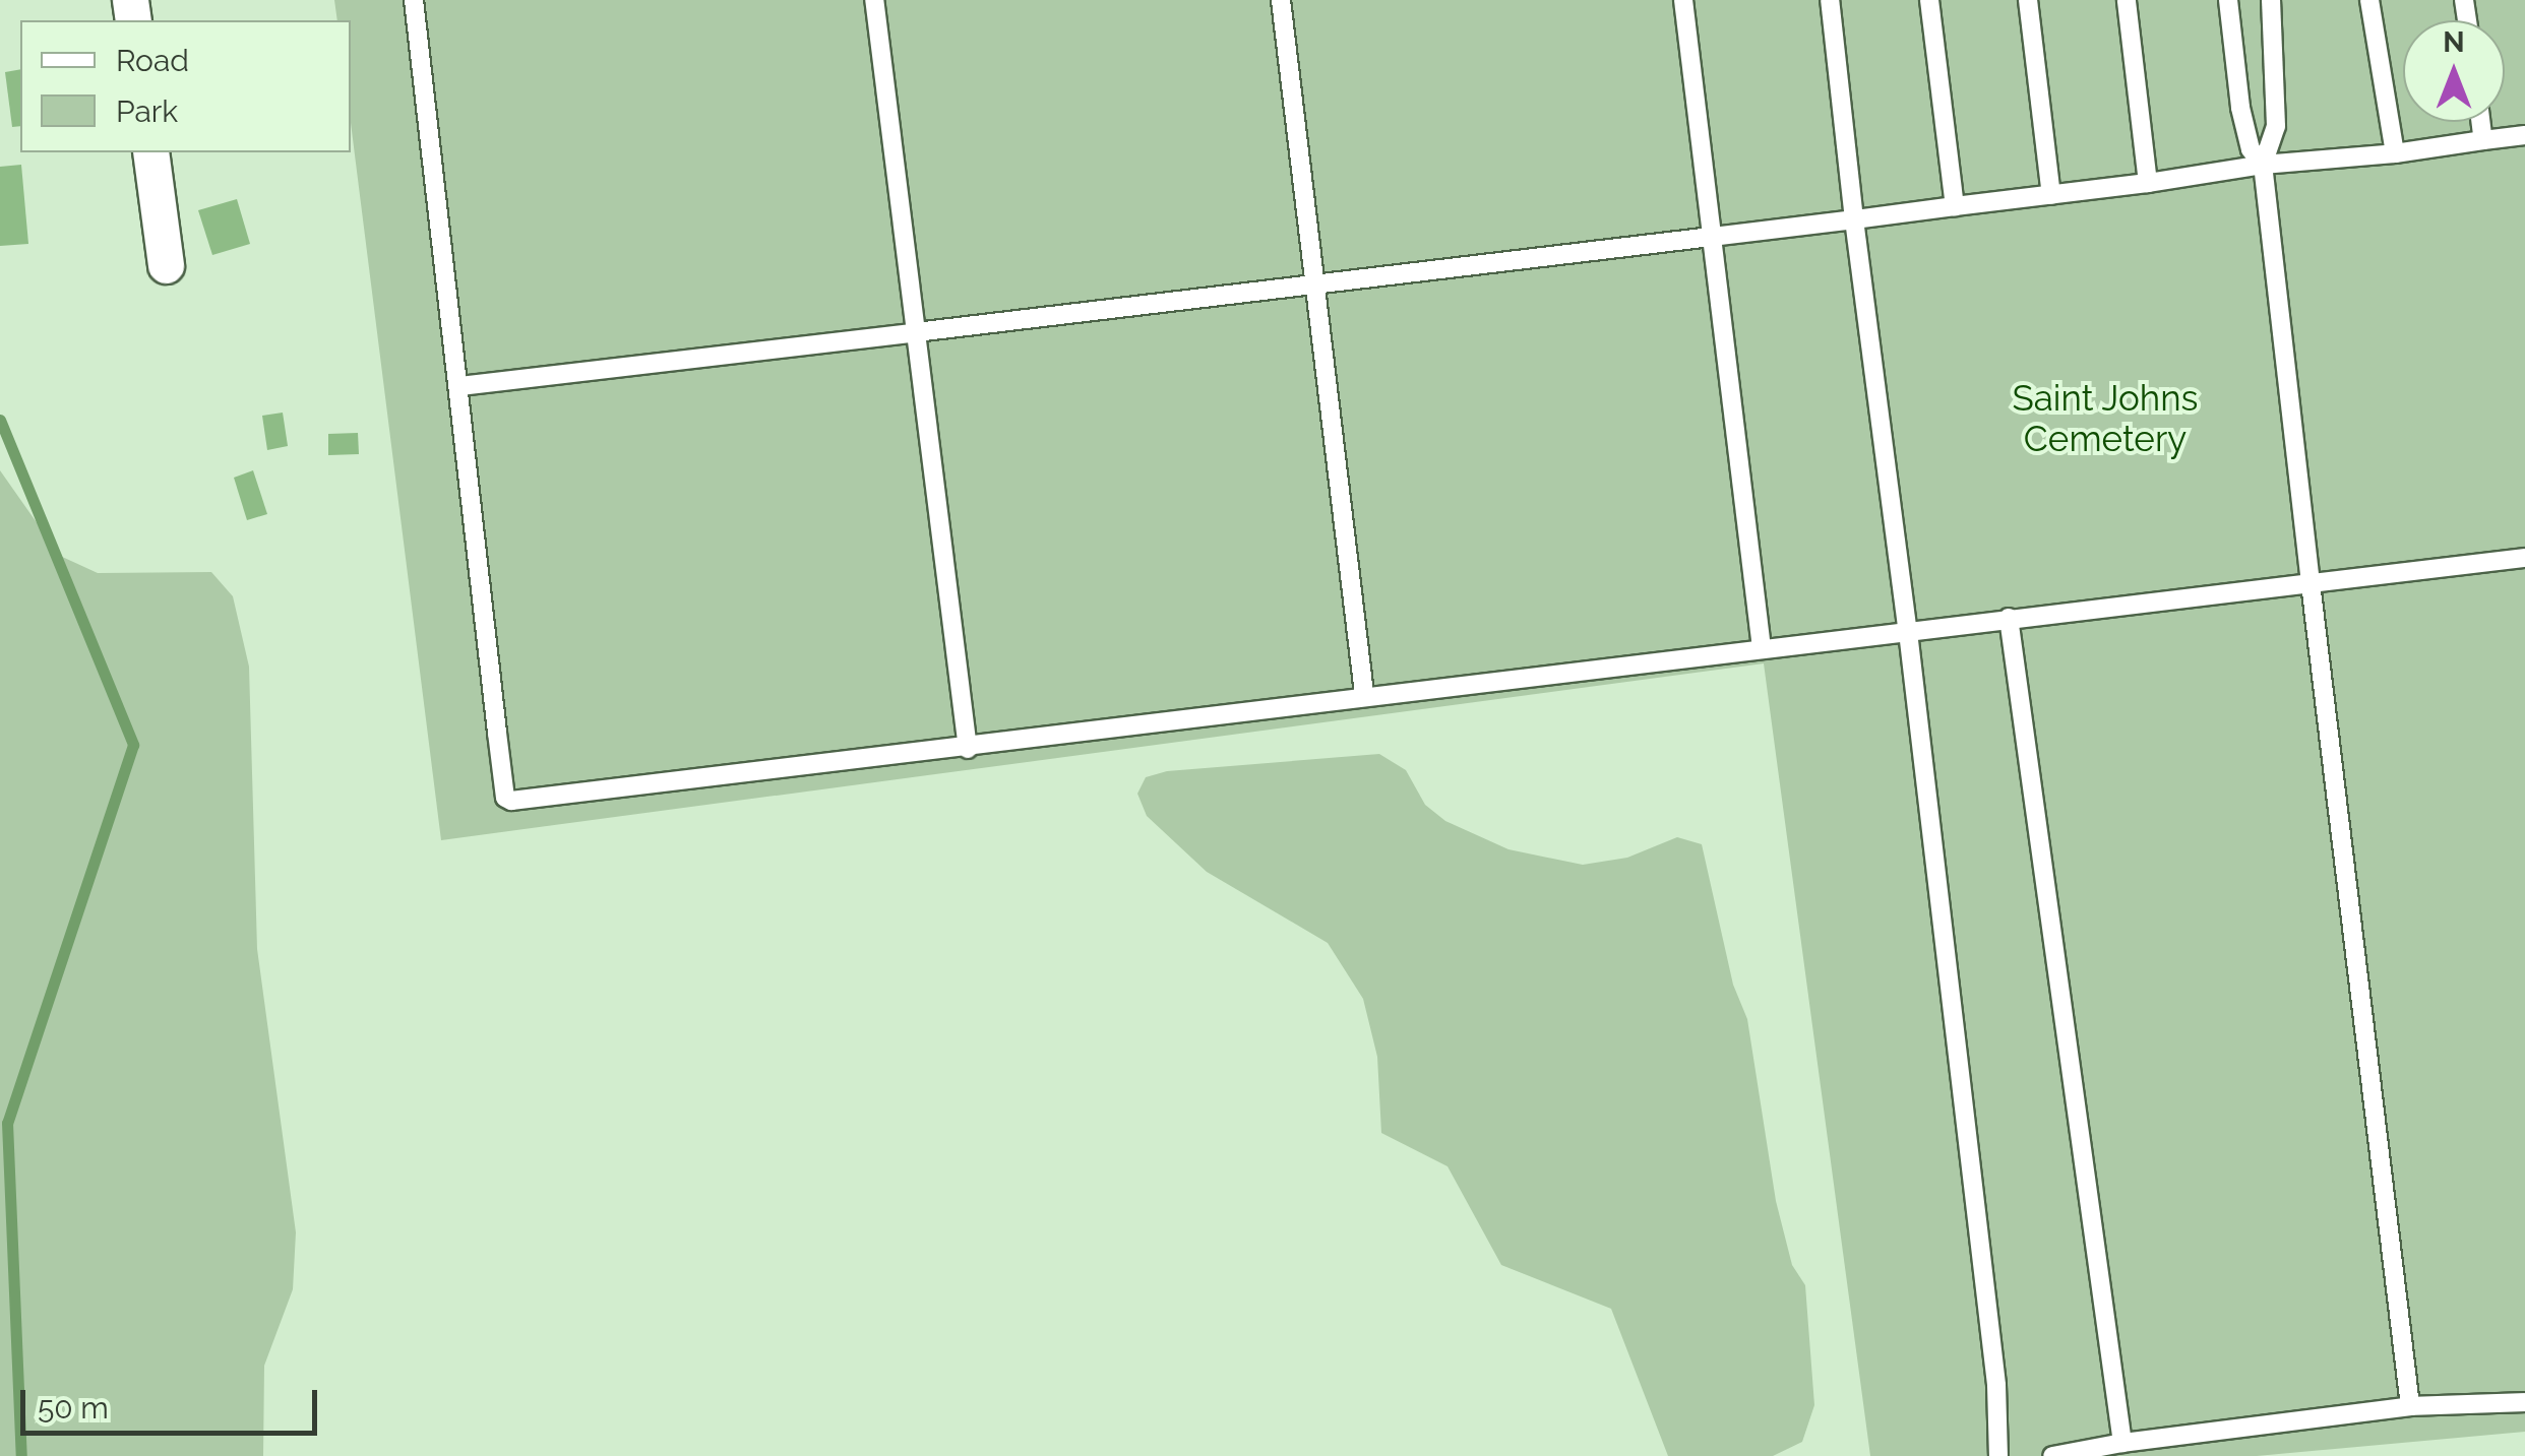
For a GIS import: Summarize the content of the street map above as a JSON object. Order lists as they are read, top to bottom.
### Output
{
  "parks": ["Saint Johns Cemetery"],
  "legend": ["Road", "Park"],
  "scale_bar": "50 m",
  "north": "top"
}
